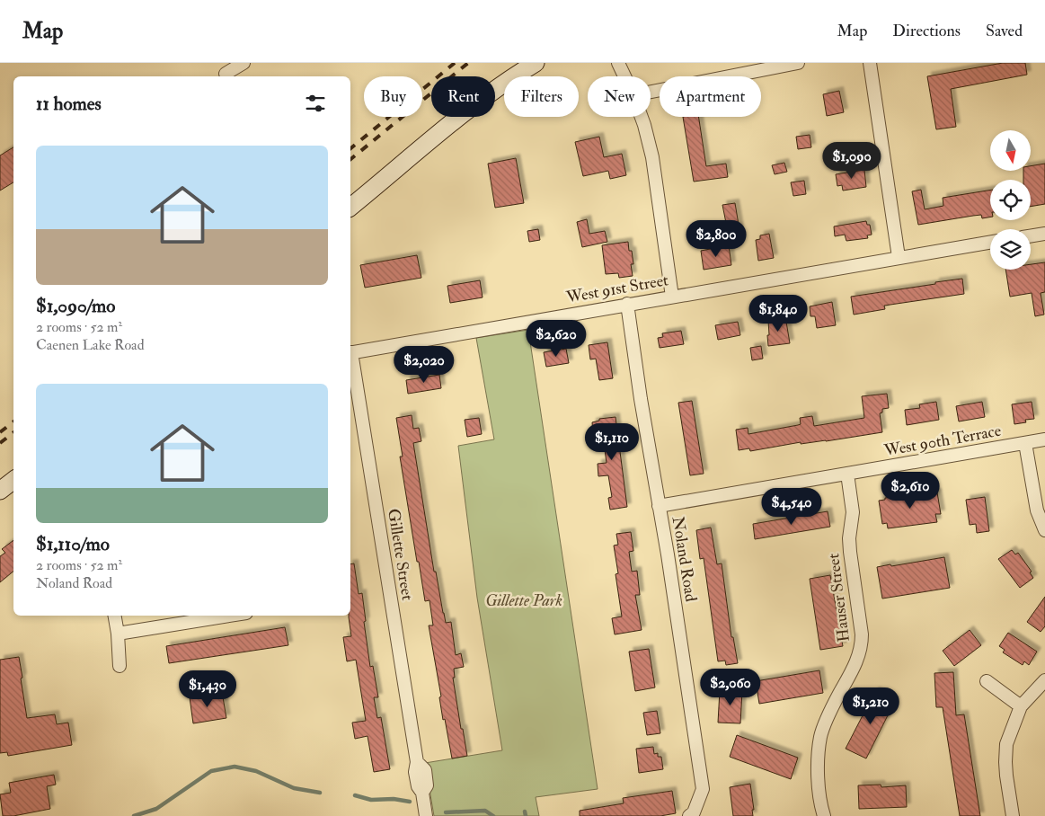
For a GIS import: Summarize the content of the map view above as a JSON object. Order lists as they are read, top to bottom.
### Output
{
  "streets": {
    "street": [
      "West 91st Street",
      "West 90th Terrace",
      "Gillette Street",
      "Noland Road",
      "Hauser Street"
    ]
  },
  "crossings": [
    ["West 91st Street", "Noland Road"],
    ["West 90th Terrace", "Noland Road"],
    ["West 90th Terrace", "Hauser Street"]
  ],
  "parks": ["Gillette Park"],
  "north": "bottom",
  "page": {
    "header": "Map",
    "nav": ["Map", "Directions", "Saved"],
    "chip": [
      "Buy",
      "Rent",
      "Filters",
      "New",
      "Apartment"
    ],
    "heading": "11 homes",
    "list": [
      {
        "name": "$1,090/mo",
        "note": "2 rooms · 52 m² · Caenen Lake Road"
      },
      {
        "name": "$1,110/mo",
        "note": "2 rooms · 52 m² · Noland Road"
      }
    ],
    "price": [
      "$1,090",
      "$2,800",
      "$1,840",
      "$2,620",
      "$2,020",
      "$1,110",
      "$2,610",
      "$4,540",
      "$2,060",
      "$1,430",
      "$1,210"
    ]
  }
}
